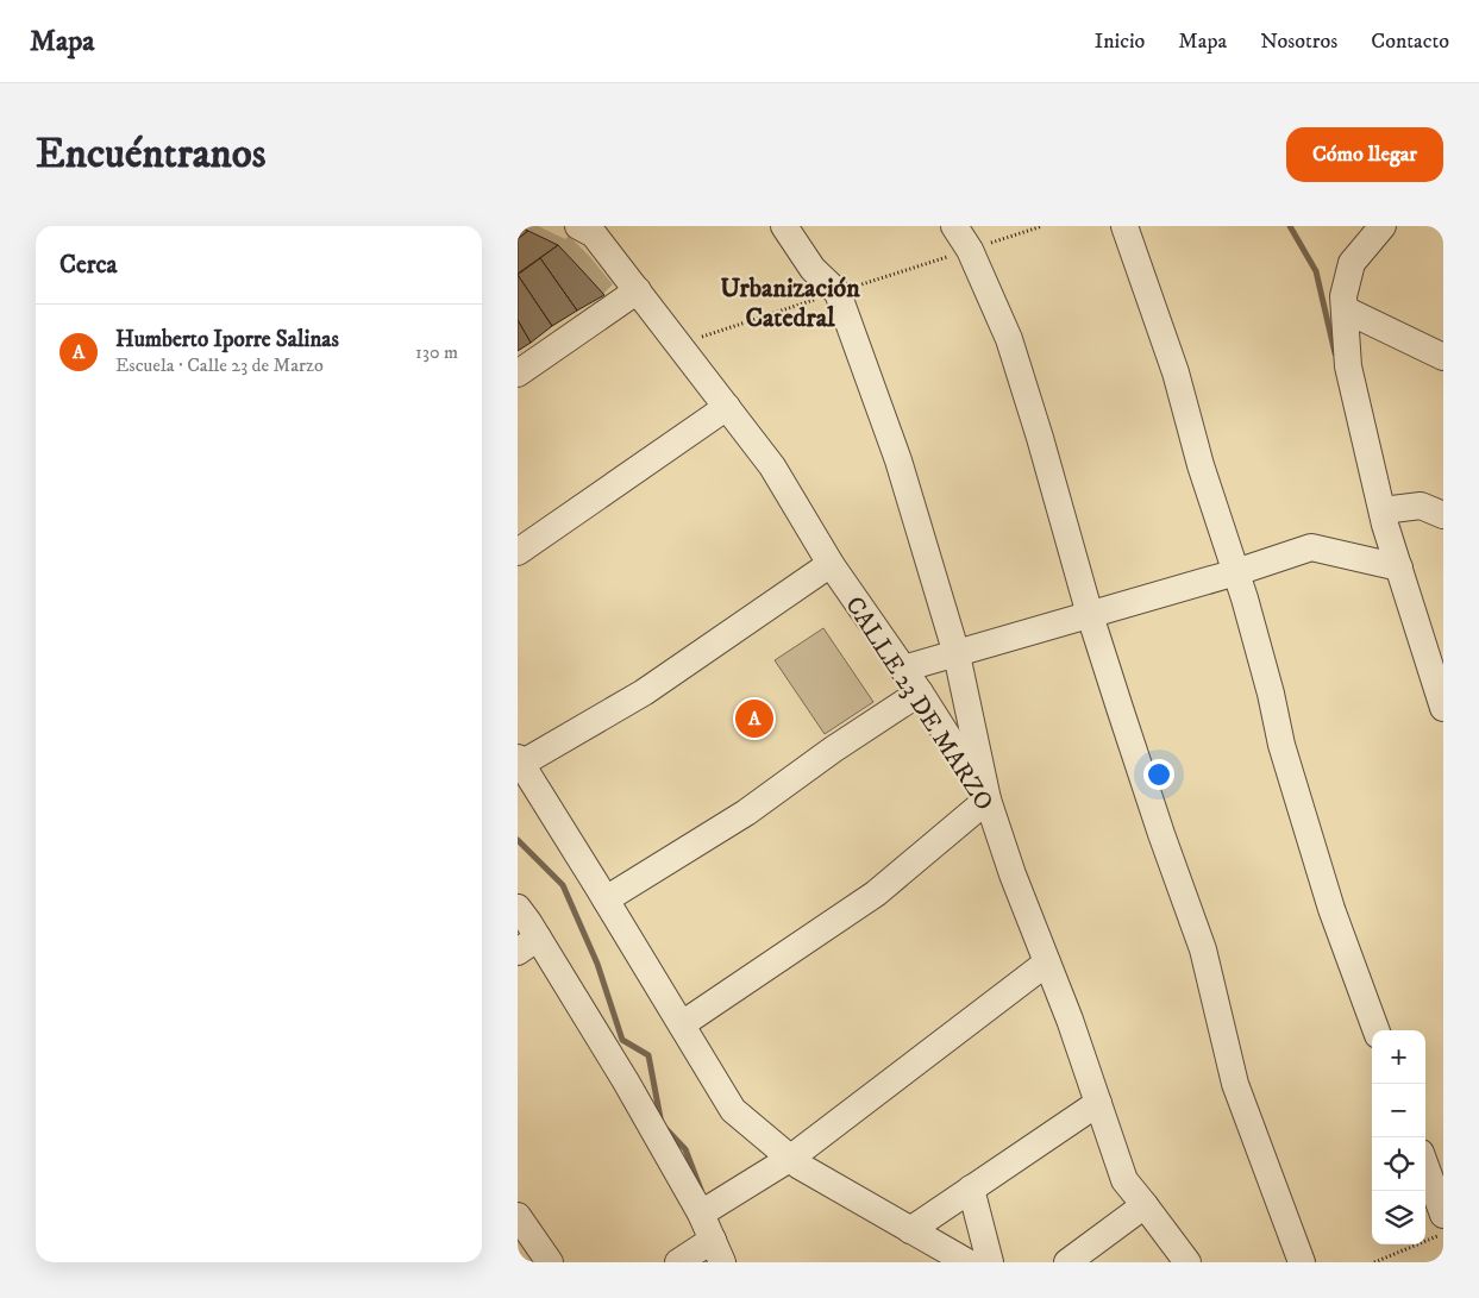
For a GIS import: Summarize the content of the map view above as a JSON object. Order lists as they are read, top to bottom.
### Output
{
  "streets": {
    "street": ["CALLE 23 DE MARZO"]
  },
  "districts": ["Urbanización Catedral"],
  "page": {
    "header": "Mapa",
    "nav": [
      "Inicio",
      "Mapa",
      "Nosotros",
      "Contacto"
    ],
    "buttons": "Cómo llegar",
    "title": "Encuéntranos",
    "heading": "Cerca",
    "list": [
      {
        "mark": "A",
        "name": "Humberto Iporre Salinas",
        "note": "Escuela · Calle 23 de Marzo",
        "value": "130 m"
      }
    ],
    "pins": "A",
    "map_buttons": ["+", "−"]
  }
}
